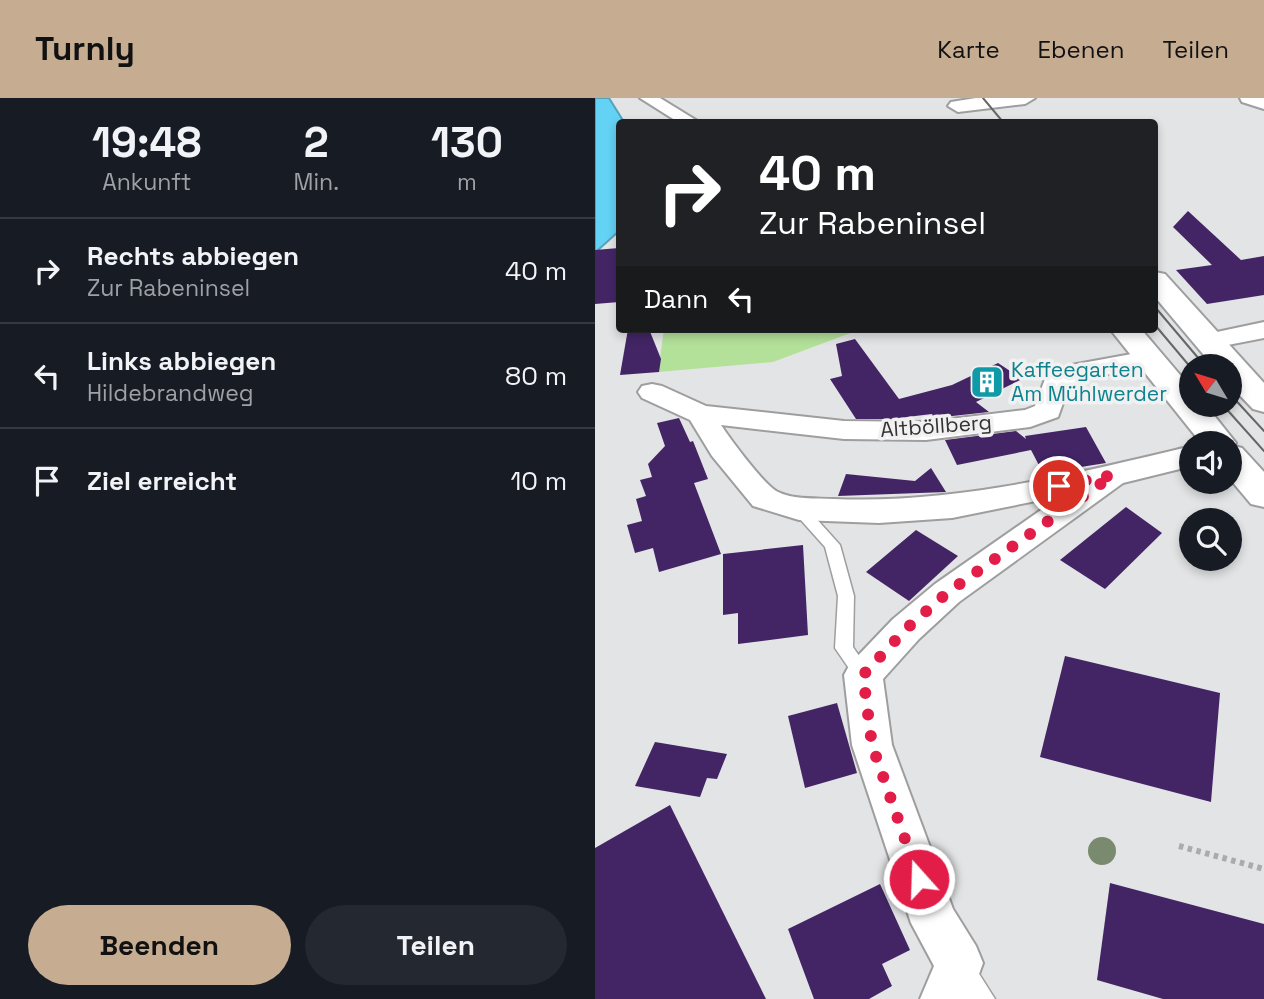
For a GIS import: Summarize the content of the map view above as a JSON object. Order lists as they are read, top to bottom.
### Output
{
  "streets": {
    "street": ["Altböllberg"]
  },
  "places": {
    "building": ["Kaffeegarten Am Mühlwerder"]
  },
  "north": "top left",
  "page": {
    "header": "Turnly",
    "nav": ["Karte", "Ebenen", "Teilen"],
    "eta": [
      "19:48",
      "Ankunft",
      "2",
      "Min.",
      "130",
      "m"
    ],
    "turn": ["40 m", "Zur Rabeninsel"],
    "list": [
      {
        "name": "Rechts abbiegen",
        "note": "Zur Rabeninsel",
        "value": "40 m"
      },
      {
        "name": "Links abbiegen",
        "note": "Hildebrandweg",
        "value": "80 m"
      },
      {
        "name": "Ziel erreicht",
        "value": "10 m"
      }
    ],
    "then": "Dann",
    "buttons": ["Beenden", "Teilen"]
  }
}
